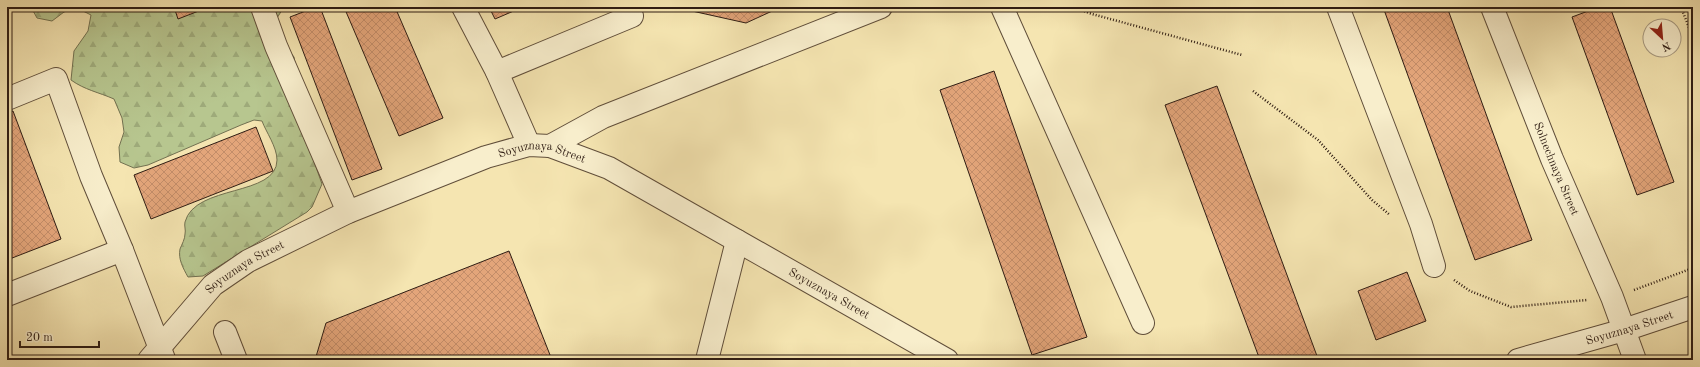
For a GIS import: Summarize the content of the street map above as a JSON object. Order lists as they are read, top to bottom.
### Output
{
  "streets": {
    "street": ["Soyuznaya Street", "Solnechnaya Street"]
  },
  "crossings": [
    ["Soyuznaya Street", "Solnechnaya Street"]
  ],
  "scale_bar": "20 m",
  "north": "bottom right"
}
